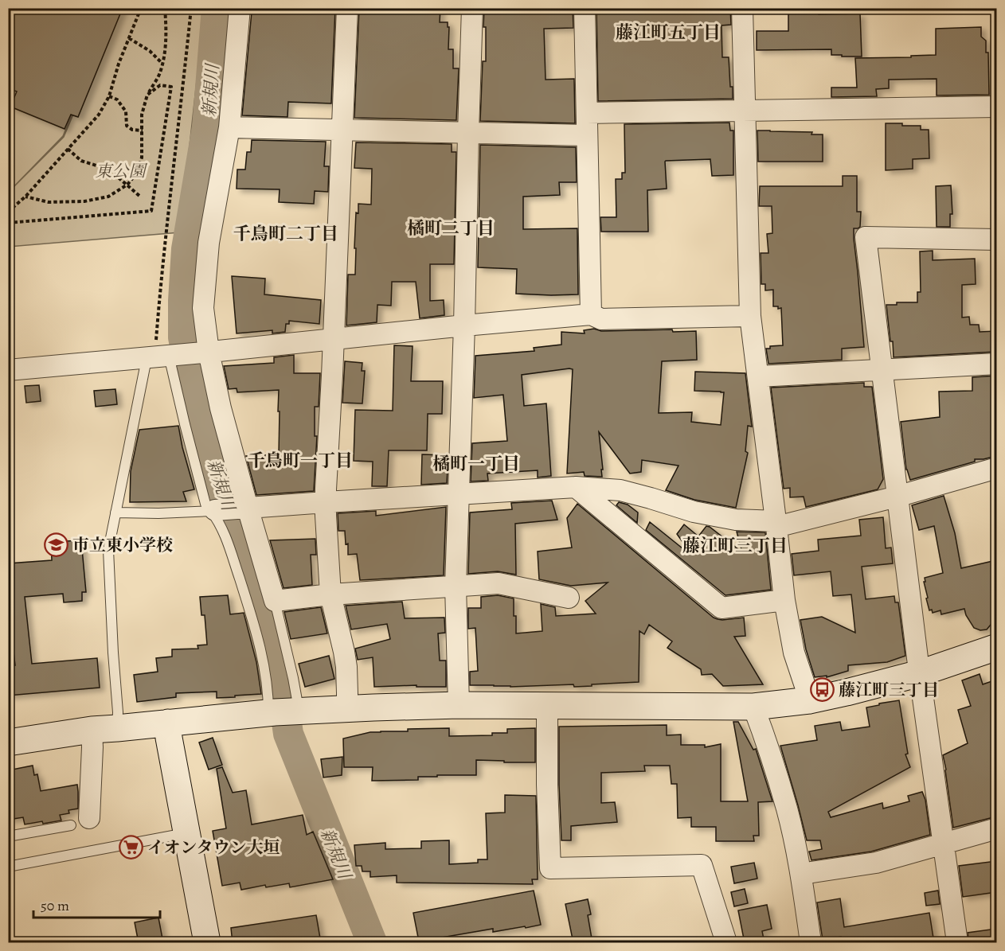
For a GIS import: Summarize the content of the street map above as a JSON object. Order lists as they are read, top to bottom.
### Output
{
  "districts": [
    "藤江町五丁目",
    "橘町二丁目",
    "千鳥町二丁目",
    "千鳥町一丁目",
    "橘町一丁目",
    "藤江町三丁目"
  ],
  "water": ["新規川"],
  "parks": ["東公園"],
  "places": {
    "school or university": ["市立東小学校"],
    "bus stop": ["藤江町三丁目"],
    "supermarket": ["イオンタウン大垣"]
  },
  "scale_bar": "50 m"
}
